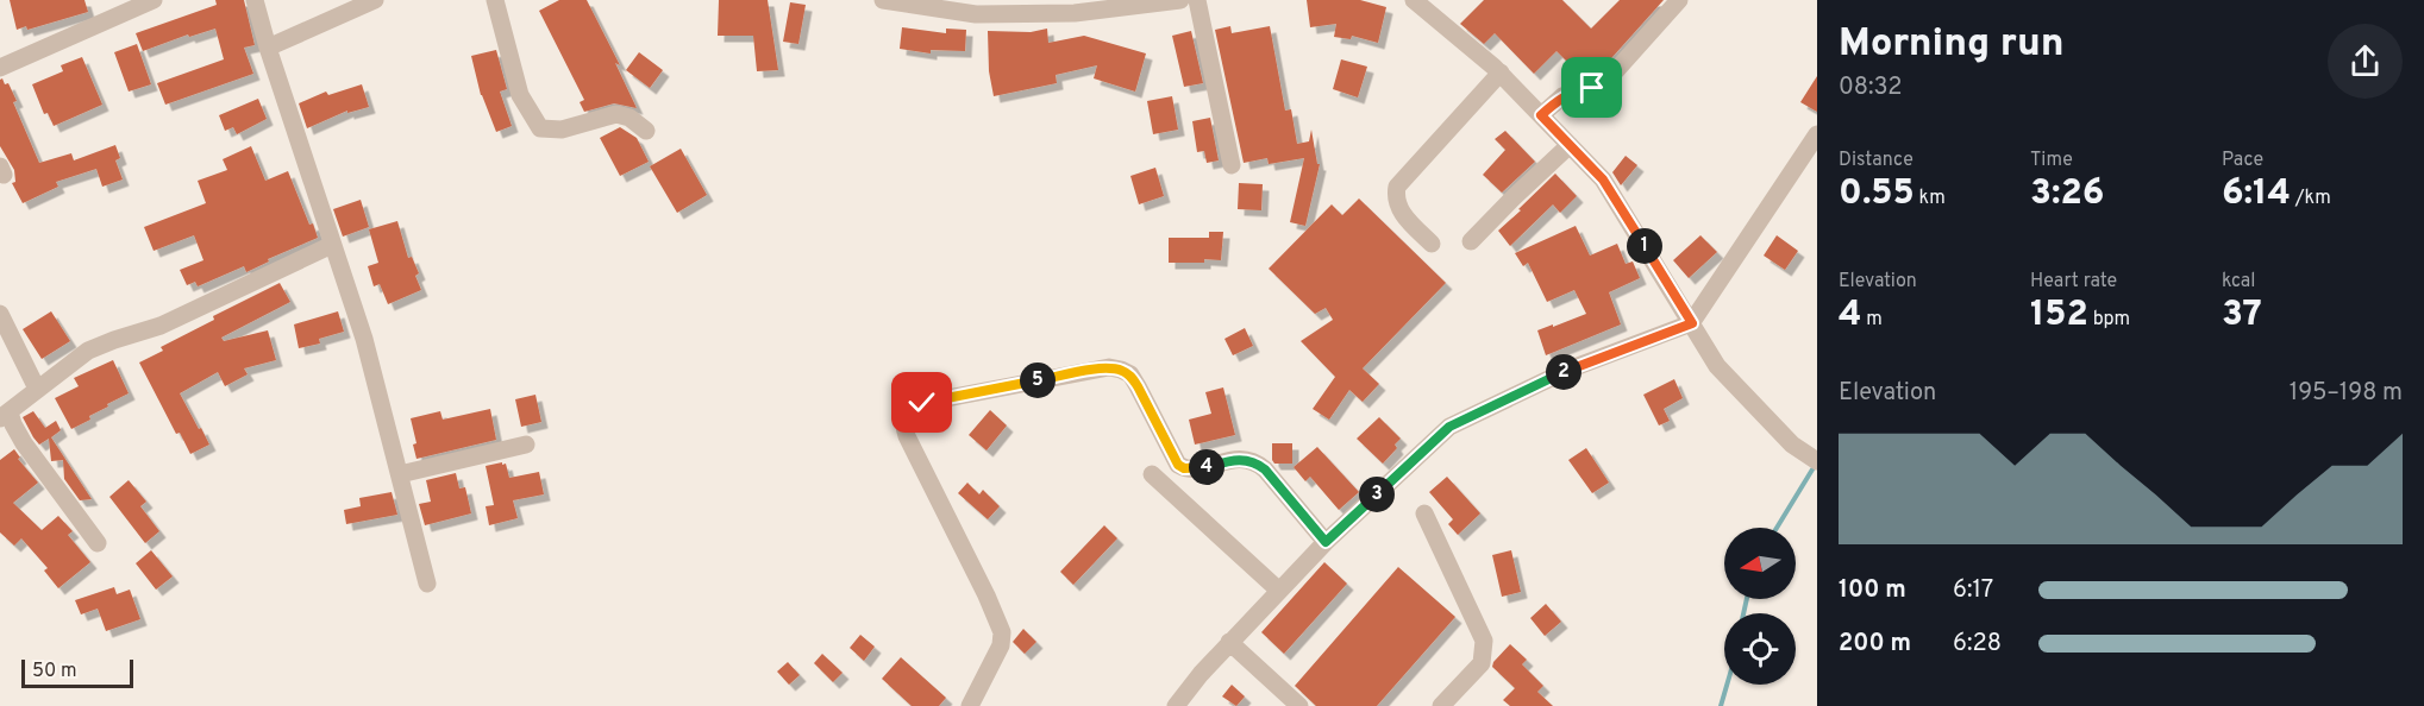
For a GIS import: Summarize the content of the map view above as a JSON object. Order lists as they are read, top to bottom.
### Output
{
  "scale_bar": "50 m",
  "north": "left",
  "page": {
    "heading": ["Morning run", "08:32"],
    "stats": [
      ["Distance", "0.55 km"],
      ["Time", "3:26"],
      ["Pace", "6:14 /km"],
      ["Elevation", "4 m"],
      ["Heart rate", "152 bpm"],
      ["kcal", "37"]
    ],
    "pins": [
      "1",
      "2",
      "5",
      "4",
      "3"
    ],
    "chart": ["Elevation", "195–198 m"],
    "list": [
      {
        "name": "100 m",
        "note": "6:17"
      },
      {
        "name": "200 m",
        "note": "6:28"
      }
    ],
    "scale": "50 m"
  }
}
